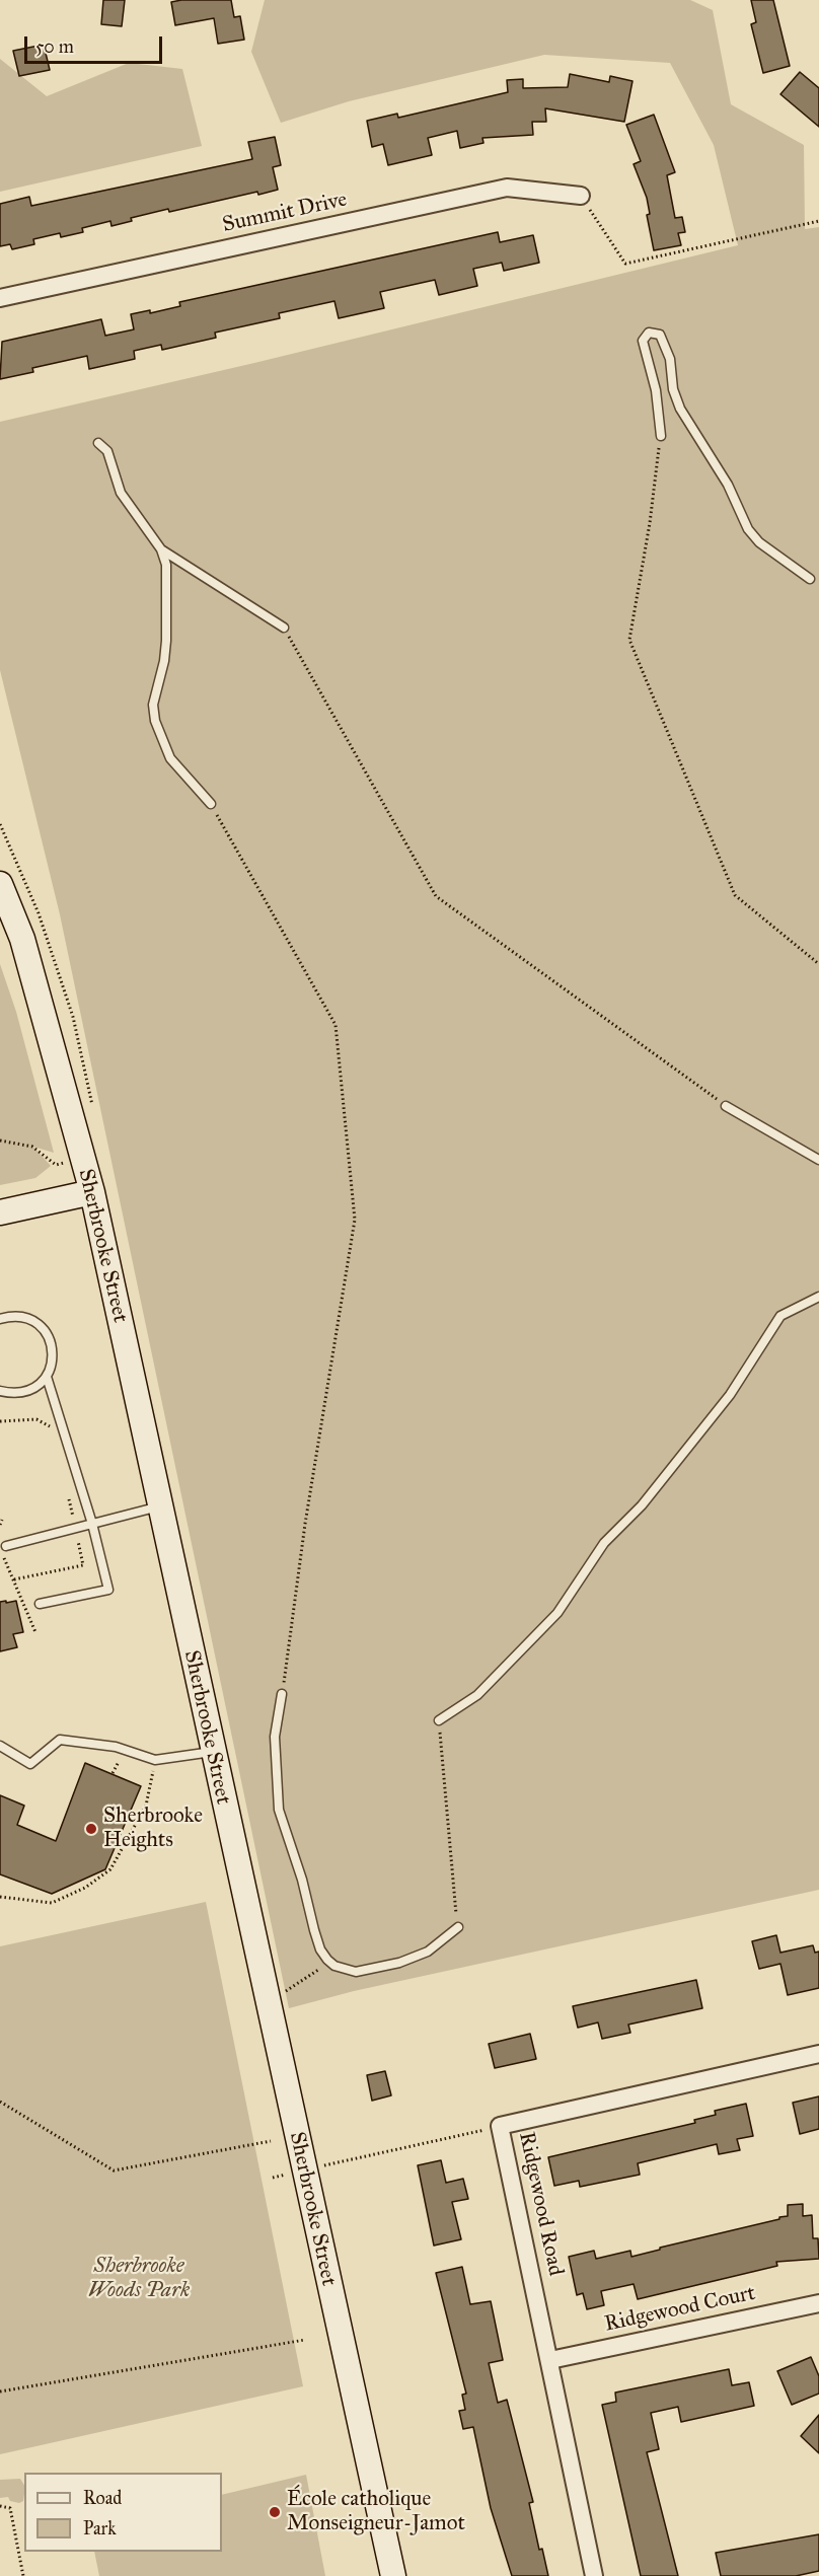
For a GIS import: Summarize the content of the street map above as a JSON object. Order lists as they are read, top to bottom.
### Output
{
  "streets": {
    "main road": ["Sherbrooke Street"],
    "street": ["Summit Drive", "Ridgewood Road", "Ridgewood Court"]
  },
  "crossings": [
    ["Ridgewood Road", "Ridgewood Court"]
  ],
  "parks": ["Sherbrooke Woods Park"],
  "places": ["Sherbrooke Heights", "École catholique Monseigneur-Jamot"],
  "legend": ["Road", "Park"],
  "scale_bar": "50 m"
}
